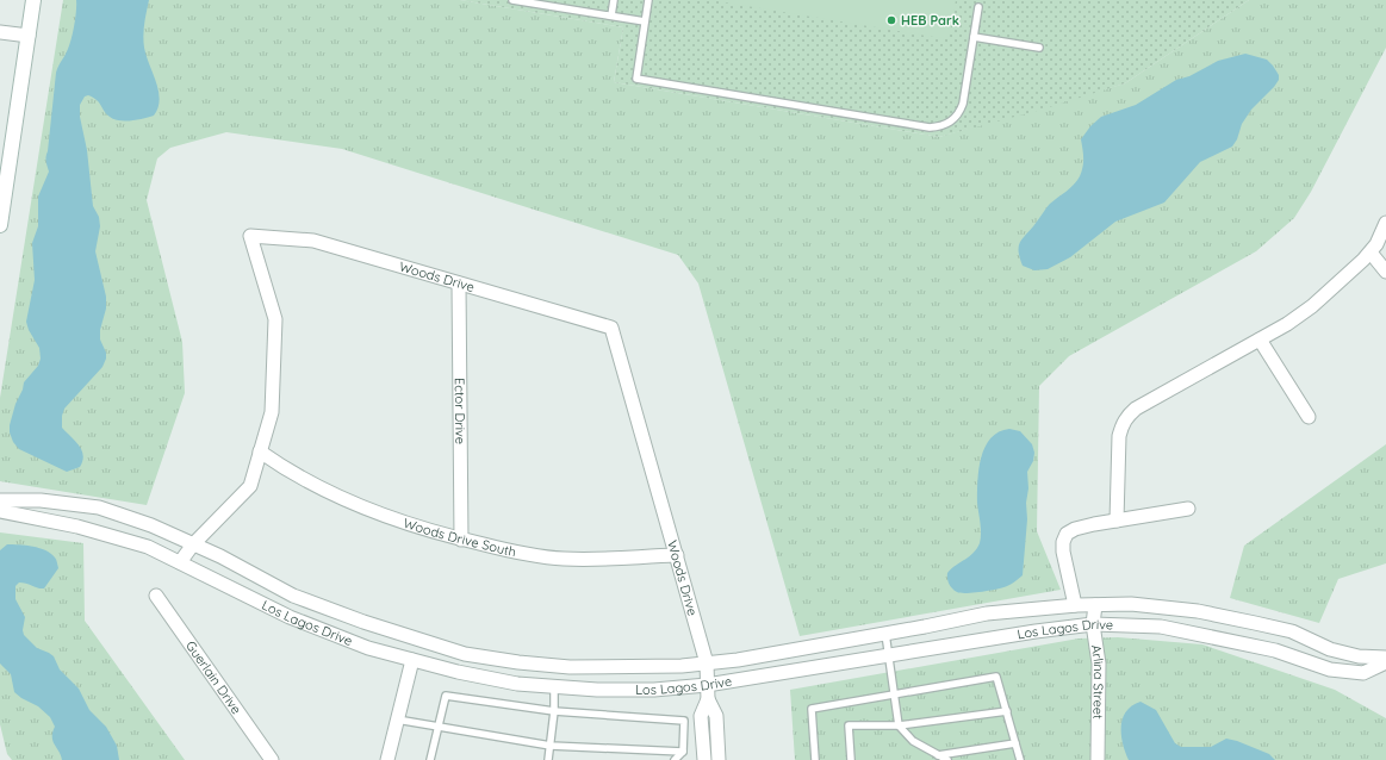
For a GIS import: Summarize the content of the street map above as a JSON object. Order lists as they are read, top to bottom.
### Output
{
  "streets": {
    "street": [
      "Woods Drive",
      "Ector Drive",
      "Woods Drive South",
      "Los Lagos Drive",
      "Guerlain Drive",
      "Arlina Street"
    ]
  },
  "crossings": [
    ["Woods Drive", "Ector Drive"],
    ["Woods Drive", "Woods Drive South"],
    ["Woods Drive", "Los Lagos Drive"],
    ["Ector Drive", "Woods Drive South"],
    ["Los Lagos Drive", "Arlina Street"]
  ],
  "places": ["HEB Park"]
}
